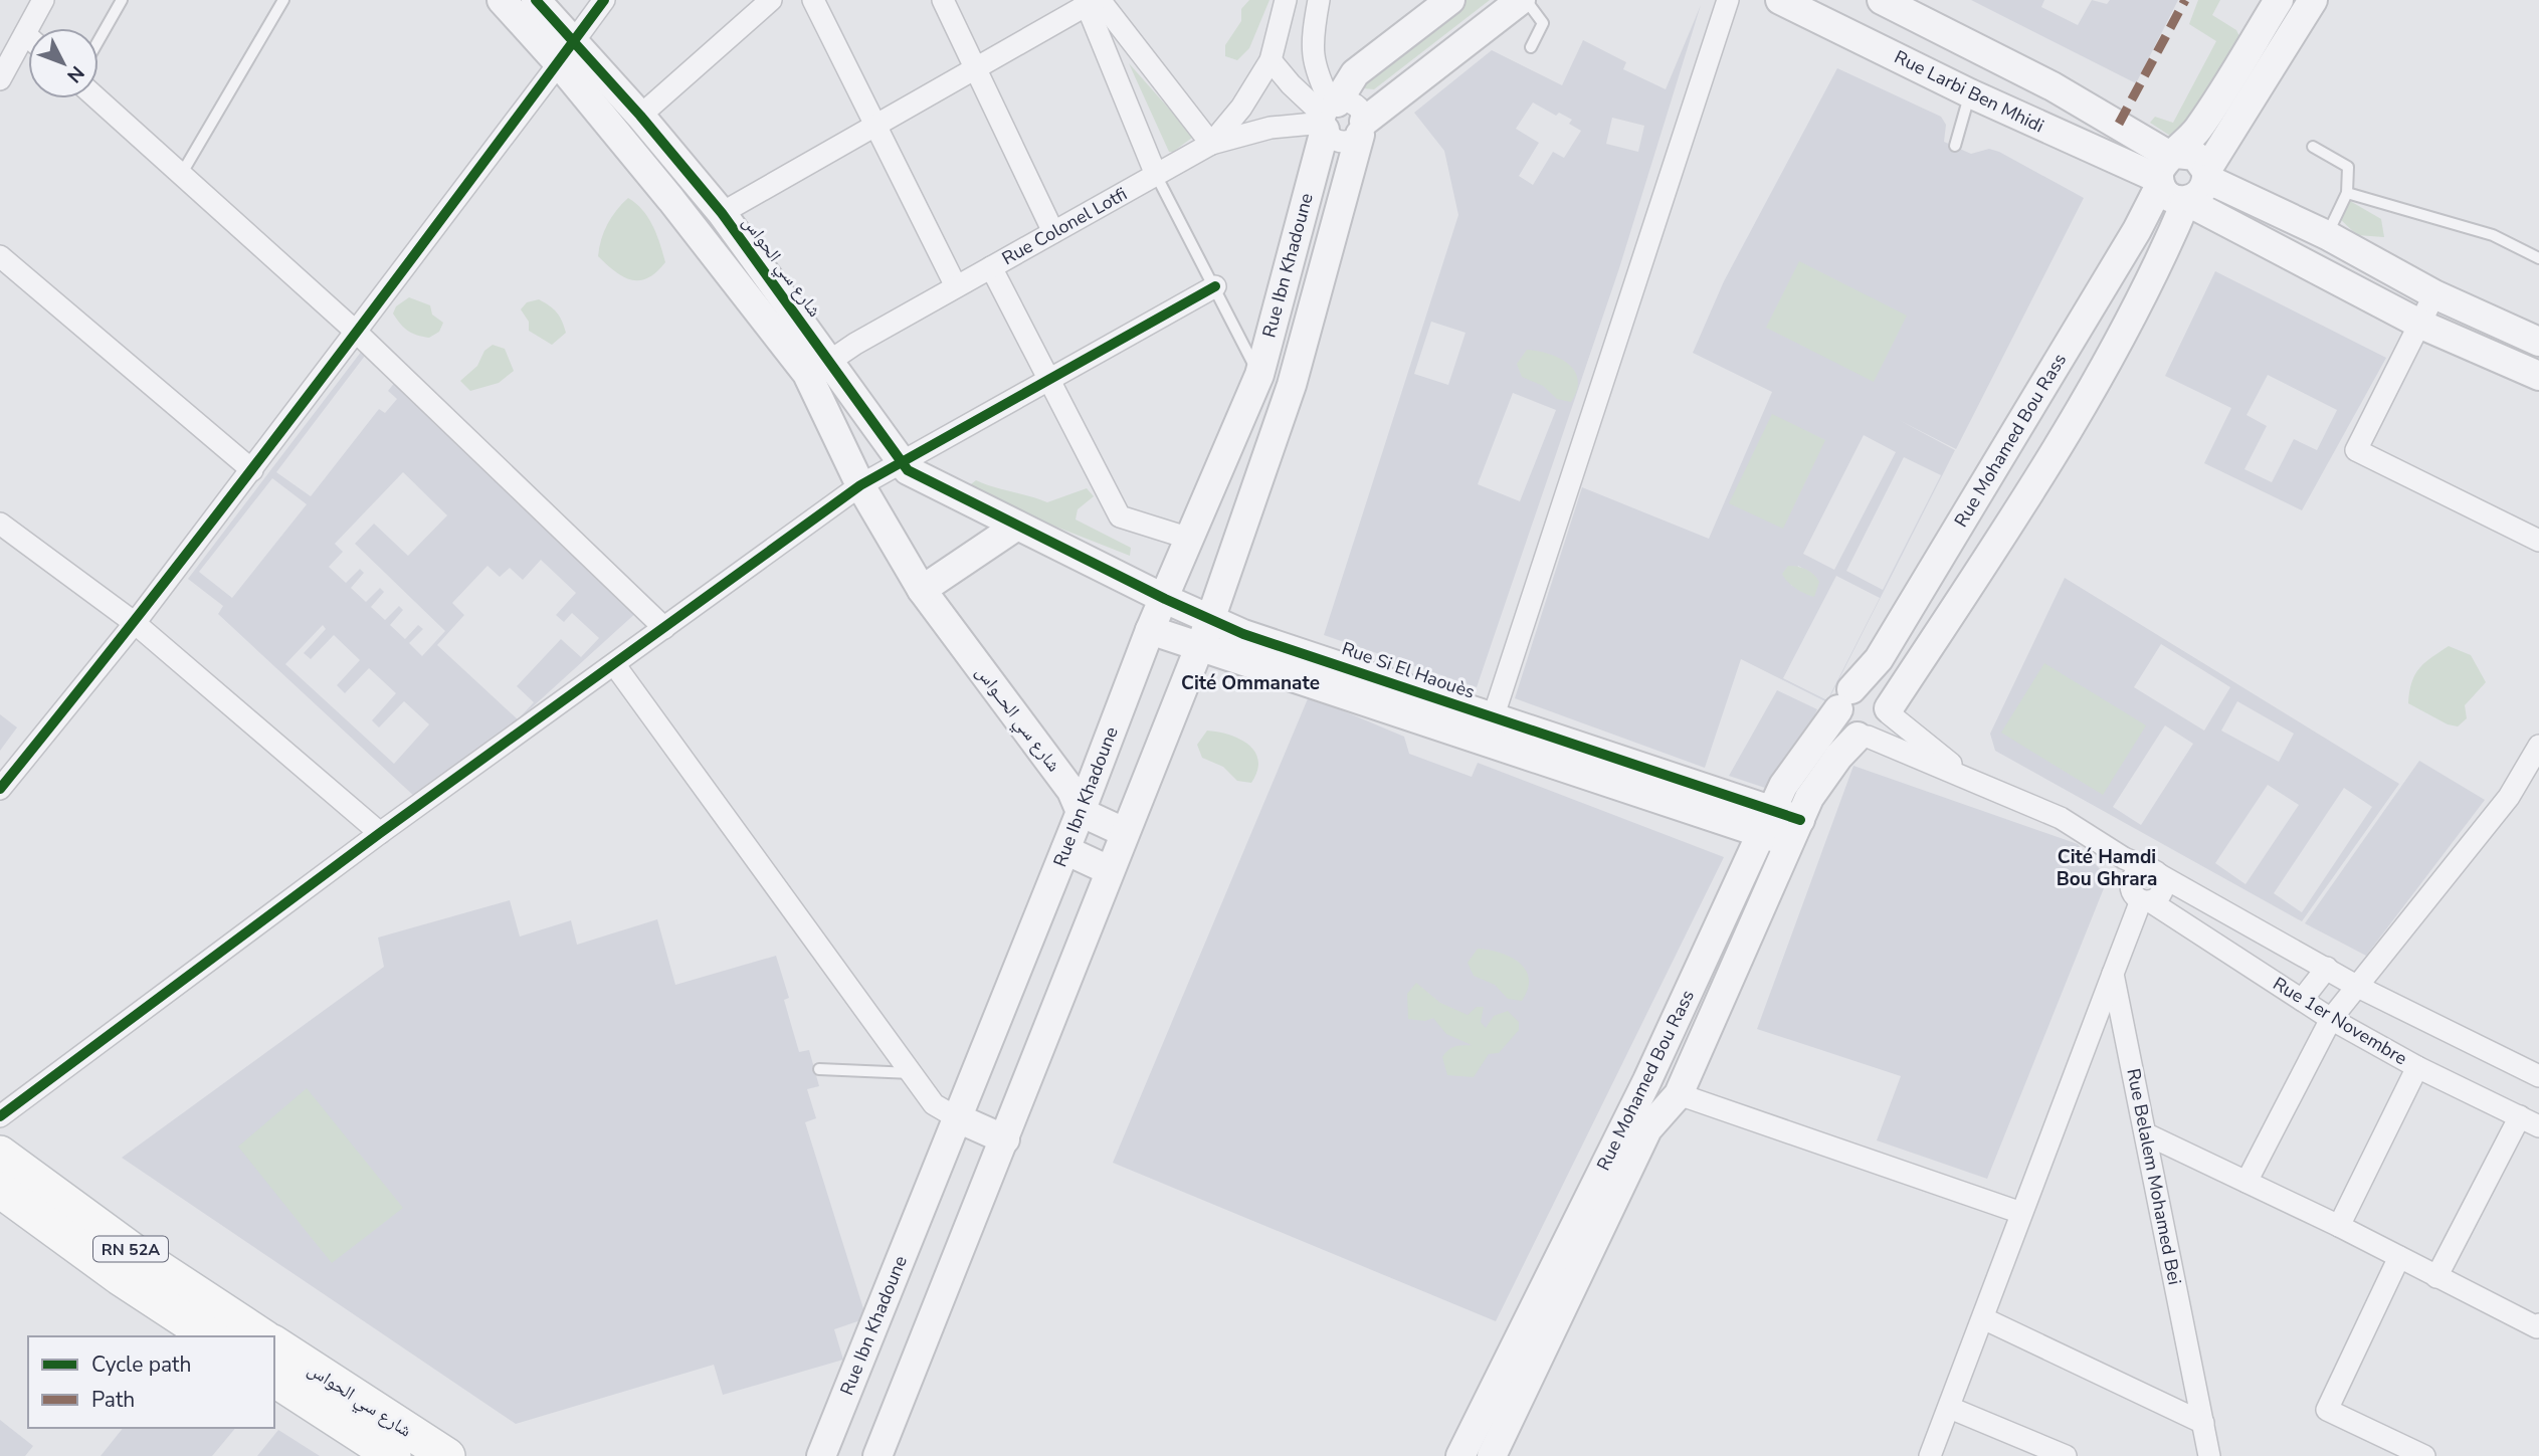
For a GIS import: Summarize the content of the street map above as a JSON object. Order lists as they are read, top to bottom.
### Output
{
  "streets": {
    "main road": ["شارع سي الحواس", "RN 52A"],
    "street": [
      "Rue Larbi Ben Mhidi",
      "Rue Colonel Lotfi",
      "Rue Ibn Khadoune",
      "Rue Mohamed Bou Rass",
      "Rue Si El Haouès",
      "شارع سي الحــواس",
      "Rue 1er Novembre",
      "Rue Belalem Mohamed Bei"
    ]
  },
  "crossings": [
    ["Rue Larbi Ben Mhidi", "Rue Mohamed Bou Rass"],
    ["Rue Colonel Lotfi", "شارع سي الحواس"],
    ["Rue Ibn Khadoune", "Rue Si El Haouès"],
    ["Rue Ibn Khadoune", "شارع سي الحــواس"],
    ["شارع سي الحواس", "Rue Si El Haouès"],
    ["شارع سي الحواس", "شارع سي الحــواس"],
    ["Rue Mohamed Bou Rass", "Rue Si El Haouès"]
  ],
  "districts": ["Cité Ommanate", "Cité Hamdi Bou Ghrara"],
  "legend": ["Cycle path", "Path"],
  "north": "bottom right"
}
